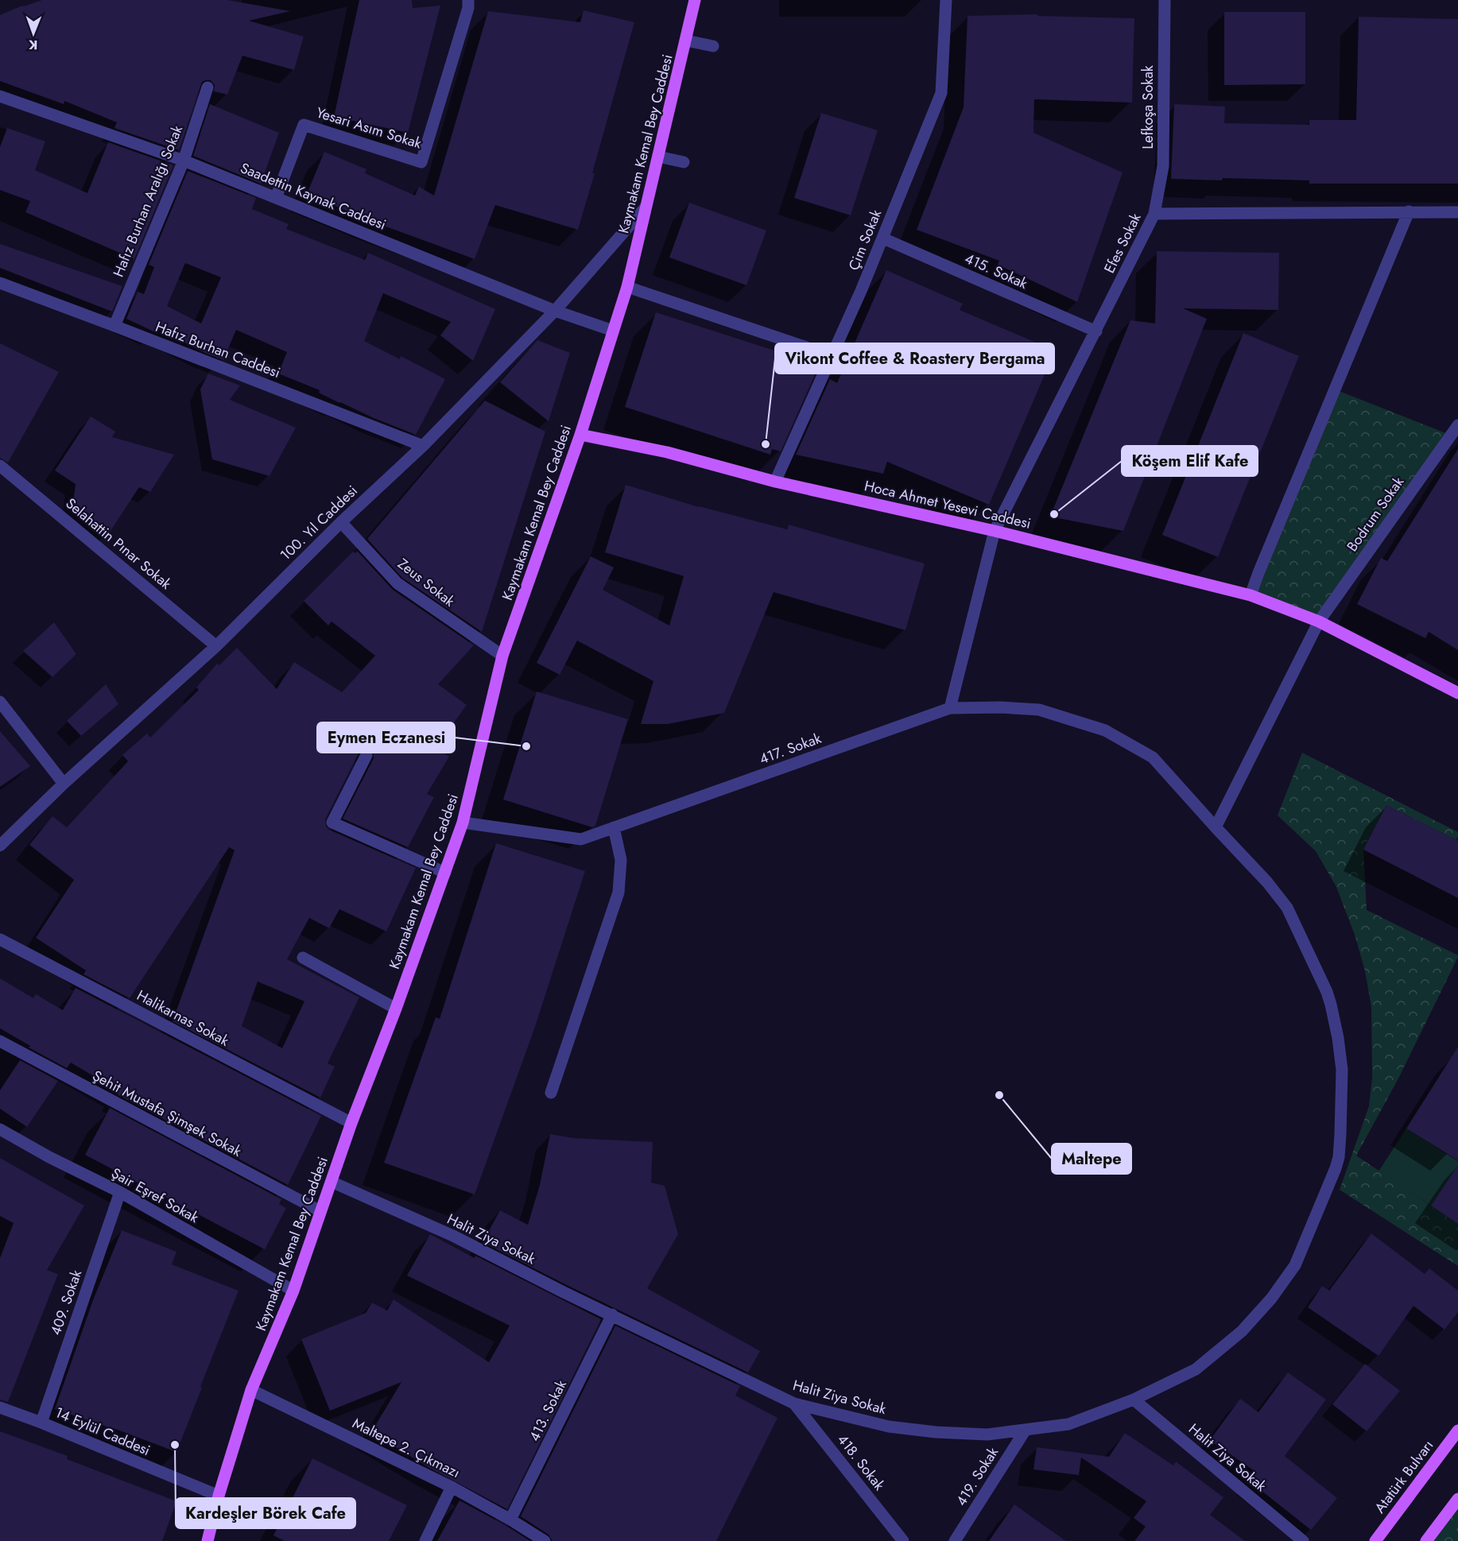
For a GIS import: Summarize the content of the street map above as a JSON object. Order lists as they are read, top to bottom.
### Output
{
  "streets": {
    "main road": ["Kaymakam Kemal Bey Caddesi", "Hoca Ahmet Yesevi Caddesi", "Atatürk Bulvarı"],
    "street": [
      "Lefkoşa Sokak",
      "Yesari Asım Sokak",
      "Saadettin Kaynak Caddesi",
      "Hafız Burhan Aralığı Sokak",
      "Çim Sokak",
      "Efes Sokak",
      "415. Sokak",
      "Hafız Burhan Caddesi",
      "Bodrum Sokak",
      "100. Yıl Caddesi",
      "Selahattin Pınar Sokak",
      "Zeus Sokak",
      "417. Sokak",
      "Halikarnas Sokak",
      "Şehit Mustafa Şimşek Sokak",
      "Şair Eşref Sokak",
      "Halit Ziya Sokak",
      "409. Sokak",
      "413. Sokak",
      "14 Eylül Caddesi",
      "Maltepe 2. Çıkmazı",
      "418. Sokak",
      "419. Sokak"
    ]
  },
  "crossings": [
    ["Lefkoşa Sokak", "Efes Sokak"],
    ["Yesari Asım Sokak", "Saadettin Kaynak Caddesi"],
    ["Kaymakam Kemal Bey Caddesi", "Saadettin Kaynak Caddesi"],
    ["Kaymakam Kemal Bey Caddesi", "Hoca Ahmet Yesevi Caddesi"],
    ["Kaymakam Kemal Bey Caddesi", "100. Yıl Caddesi"],
    ["Kaymakam Kemal Bey Caddesi", "Zeus Sokak"],
    ["Kaymakam Kemal Bey Caddesi", "417. Sokak"],
    ["Kaymakam Kemal Bey Caddesi", "Halikarnas Sokak"],
    ["Kaymakam Kemal Bey Caddesi", "Şehit Mustafa Şimşek Sokak"],
    ["Kaymakam Kemal Bey Caddesi", "Şair Eşref Sokak"],
    ["Kaymakam Kemal Bey Caddesi", "Halit Ziya Sokak"],
    ["Kaymakam Kemal Bey Caddesi", "14 Eylül Caddesi"],
    ["Kaymakam Kemal Bey Caddesi", "Maltepe 2. Çıkmazı"],
    ["Saadettin Kaynak Caddesi", "Hafız Burhan Aralığı Sokak"],
    ["Saadettin Kaynak Caddesi", "100. Yıl Caddesi"],
    ["Hafız Burhan Aralığı Sokak", "Hafız Burhan Caddesi"],
    ["Çim Sokak", "415. Sokak"],
    ["Çim Sokak", "Hoca Ahmet Yesevi Caddesi"],
    ["Efes Sokak", "415. Sokak"],
    ["Efes Sokak", "Hoca Ahmet Yesevi Caddesi"],
    ["Hafız Burhan Caddesi", "100. Yıl Caddesi"],
    ["Hoca Ahmet Yesevi Caddesi", "Bodrum Sokak"],
    ["Bodrum Sokak", "417. Sokak"],
    ["100. Yıl Caddesi", "Selahattin Pınar Sokak"],
    ["100. Yıl Caddesi", "Zeus Sokak"],
    ["417. Sokak", "Halit Ziya Sokak"],
    ["Şair Eşref Sokak", "409. Sokak"],
    ["Halit Ziya Sokak", "413. Sokak"],
    ["Halit Ziya Sokak", "418. Sokak"],
    ["Halit Ziya Sokak", "419. Sokak"],
    ["409. Sokak", "14 Eylül Caddesi"],
    ["413. Sokak", "Maltepe 2. Çıkmazı"]
  ],
  "places": [
    "Vikont Coffee & Roastery Bergama",
    "Köşem Elif Kafe",
    "Eymen Eczanesi",
    "Maltepe",
    "Kardeşler Börek Cafe"
  ],
  "north": "bottom"
}
